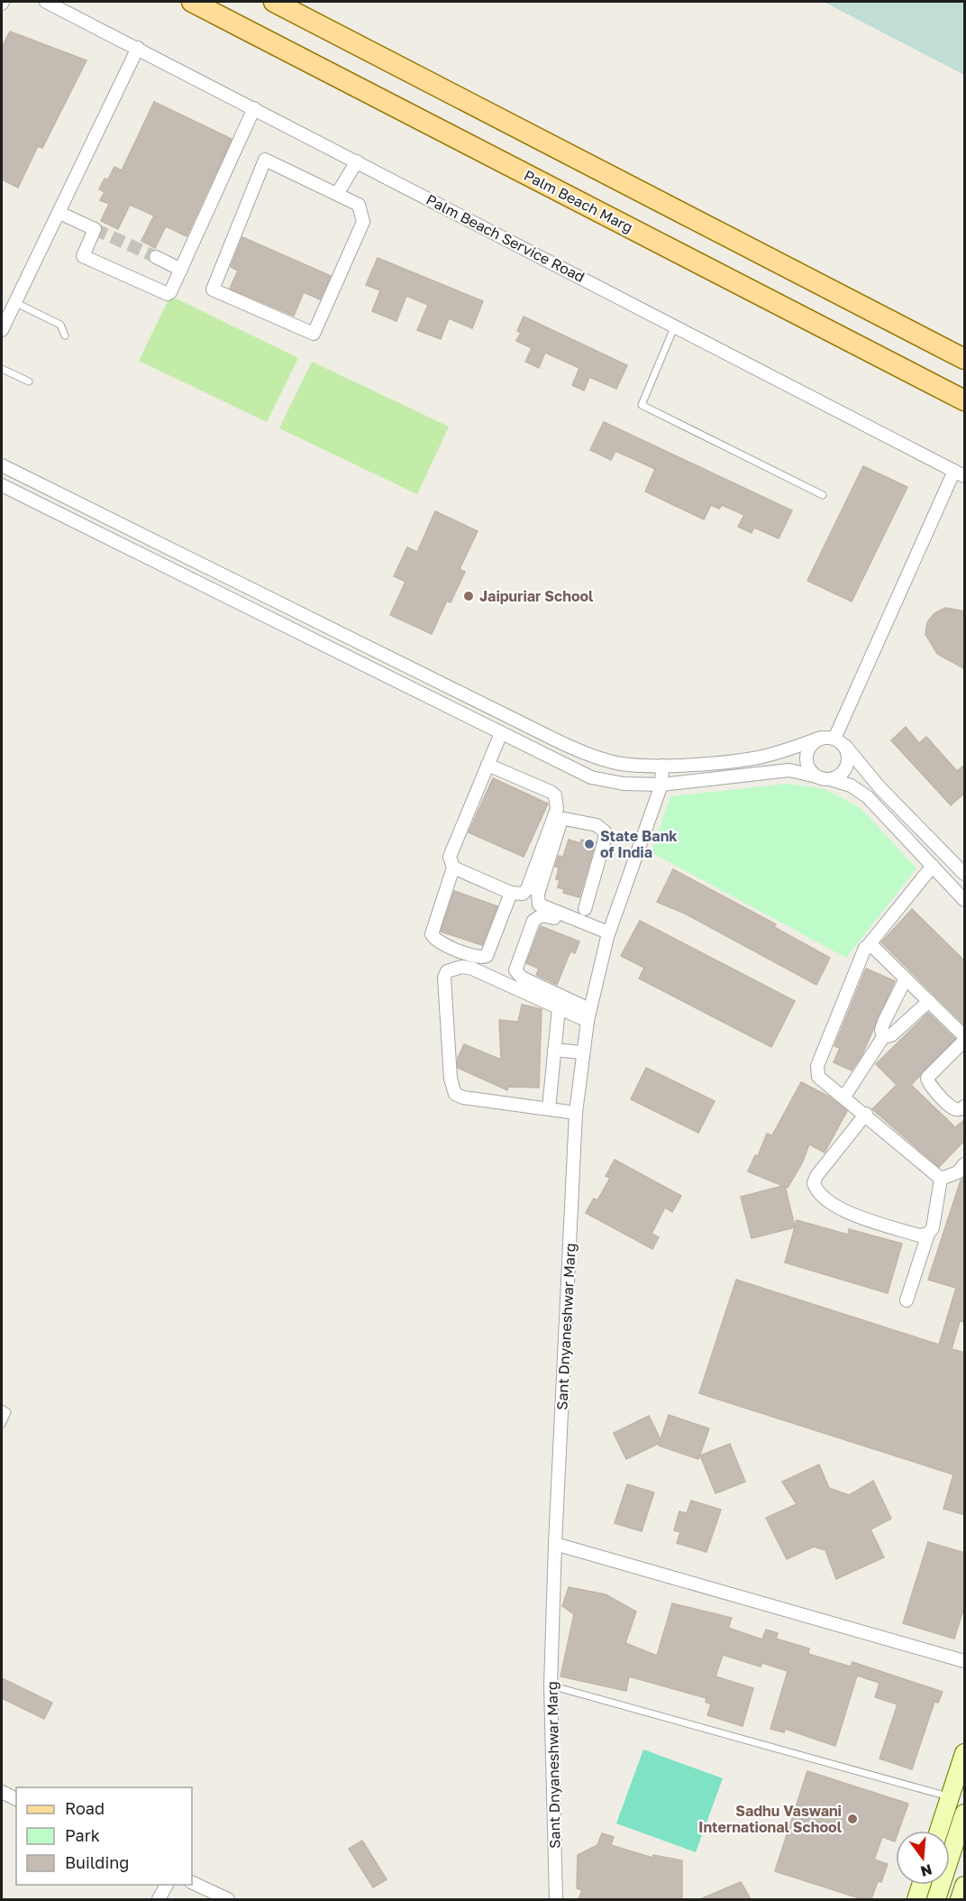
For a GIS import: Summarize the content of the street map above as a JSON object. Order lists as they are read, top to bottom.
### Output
{
  "streets": {
    "main road": ["Palm Beach Marg"],
    "street": ["Palm Beach Service Road", "Sant Dnyaneshwar Marg"]
  },
  "places": ["Jaipuriar School", "State Bank of India", "Sadhu Vaswani International School"],
  "legend": ["Road", "Park", "Building"],
  "north": "bottom"
}
